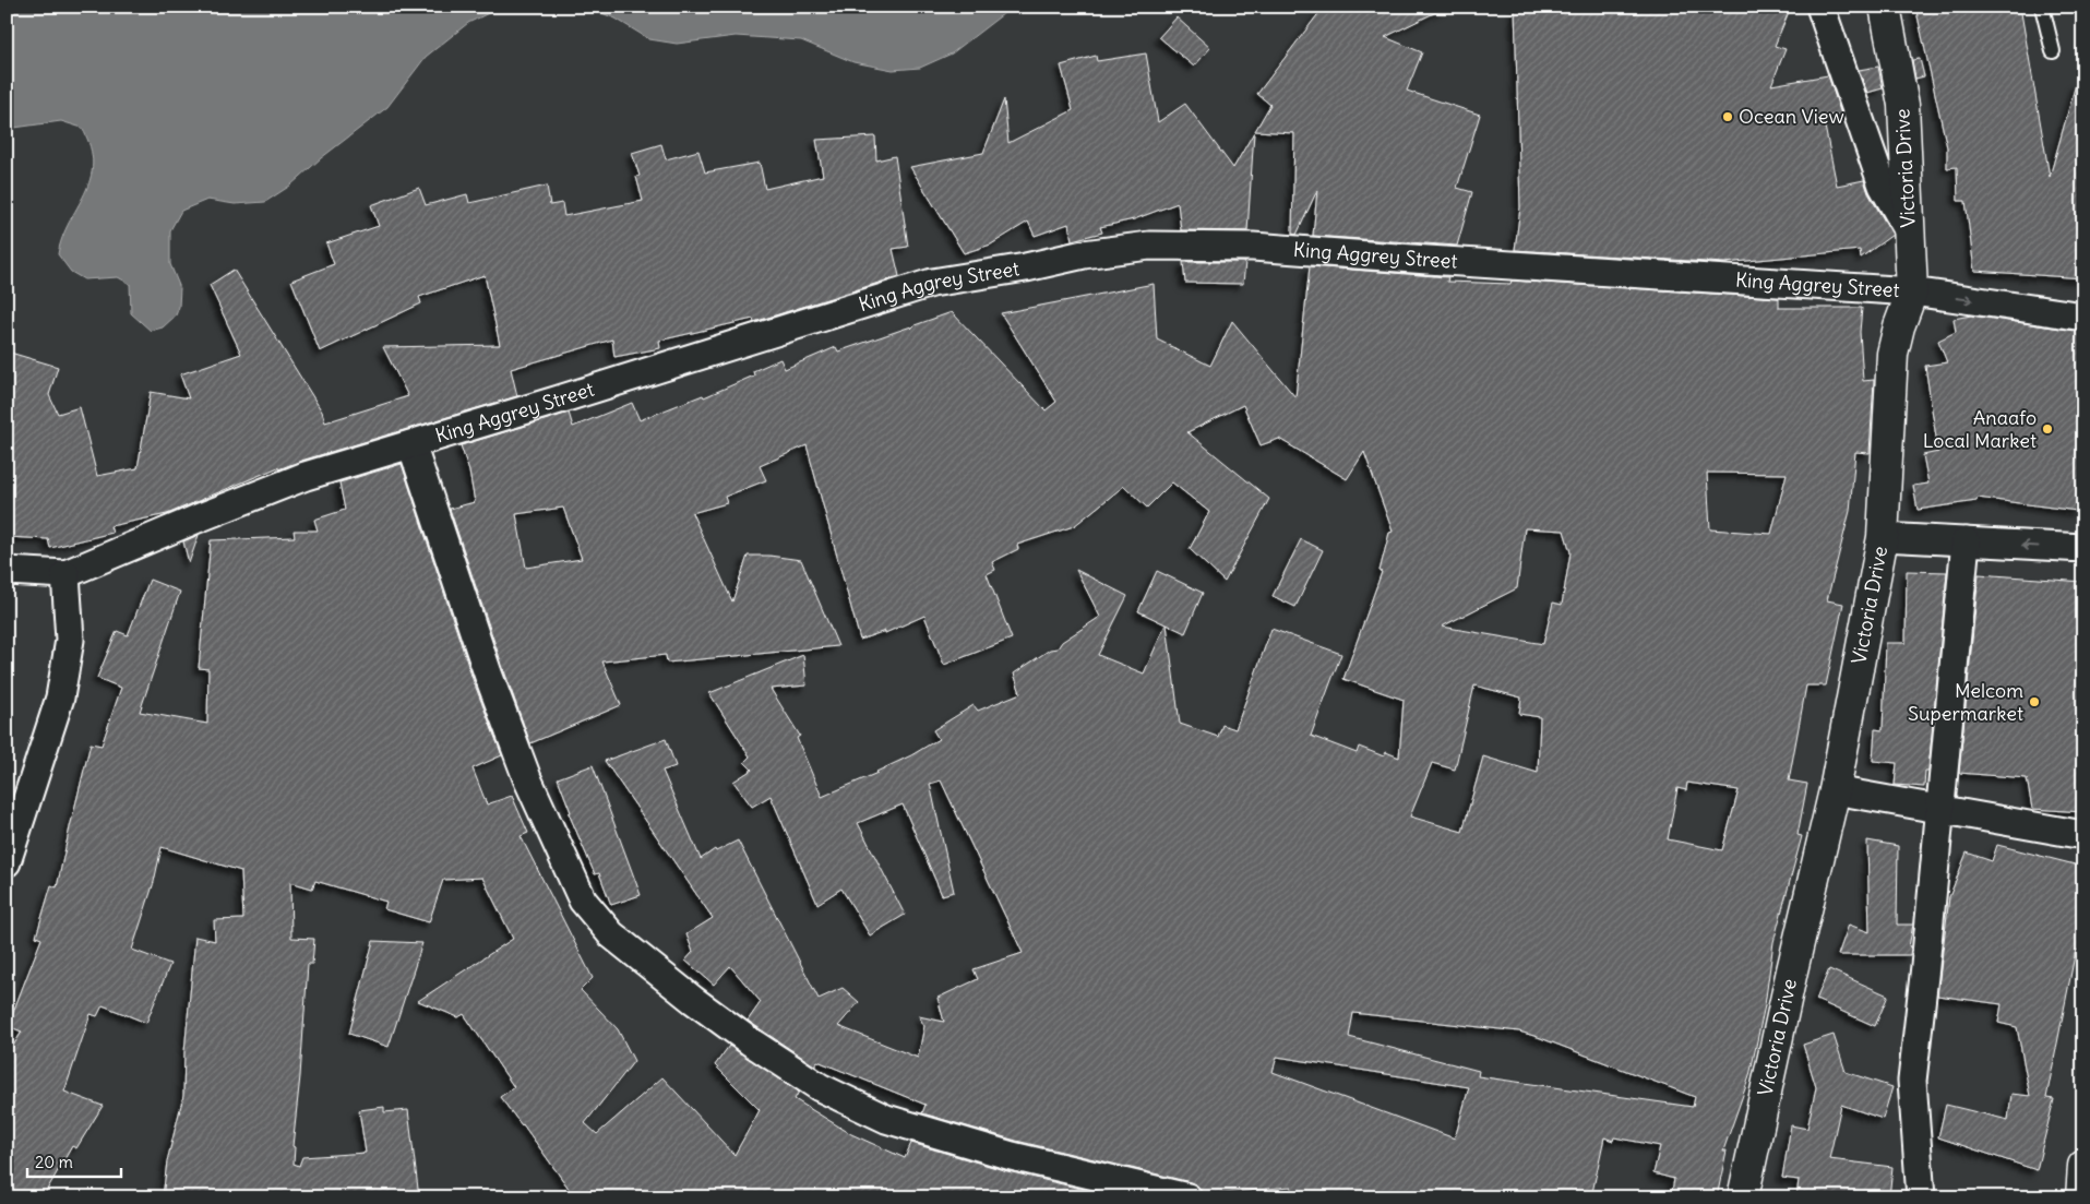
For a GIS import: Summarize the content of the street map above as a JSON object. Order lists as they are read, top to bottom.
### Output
{
  "streets": {
    "street": ["Victoria Drive", "King Aggrey Street"]
  },
  "crossings": [
    ["Victoria Drive", "King Aggrey Street"]
  ],
  "places": ["Ocean View", "Anaafo Local Market", "Melcom Supermarket"],
  "scale_bar": "20 m"
}
